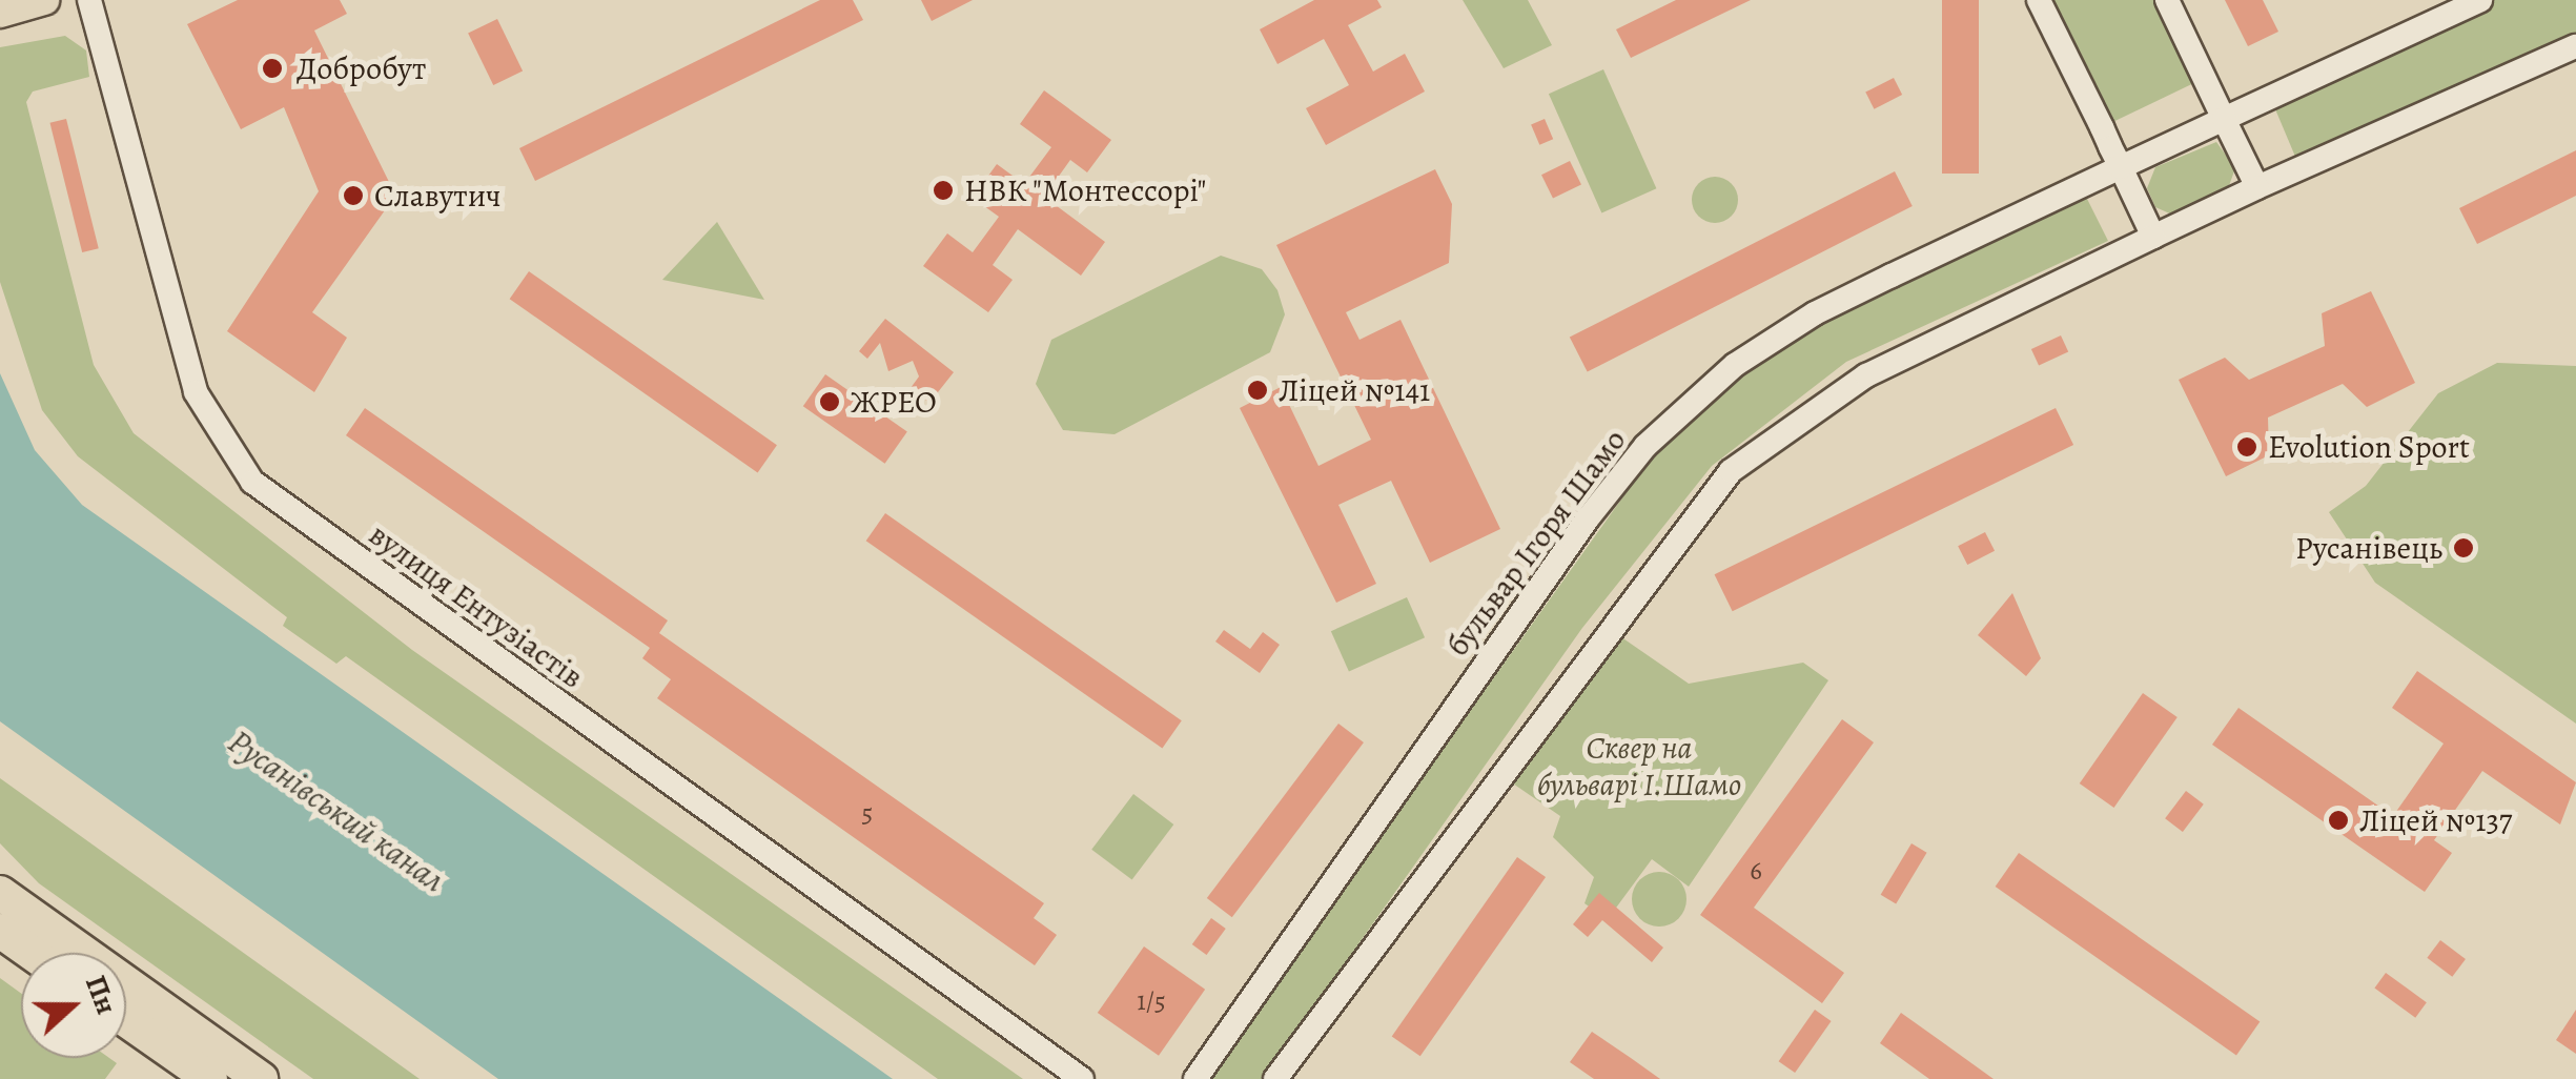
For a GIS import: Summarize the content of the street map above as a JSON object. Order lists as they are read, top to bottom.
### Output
{
  "streets": {
    "street": ["бульвар Ігоря Шамо", "вулиця Ентузіастів"]
  },
  "water": ["Русанівський канал"],
  "parks": ["Сквер на бульварі І.Шамо"],
  "places": [
    "Добробут",
    "НВК \"Монтессорі\"",
    "Славутич",
    "Ліцей №141",
    "ЖРЕО",
    "Evolution Sport",
    "Русанівець",
    "Ліцей №137"
  ],
  "house_numbers": ["5", "6", "1/5"],
  "north": "right"
}
